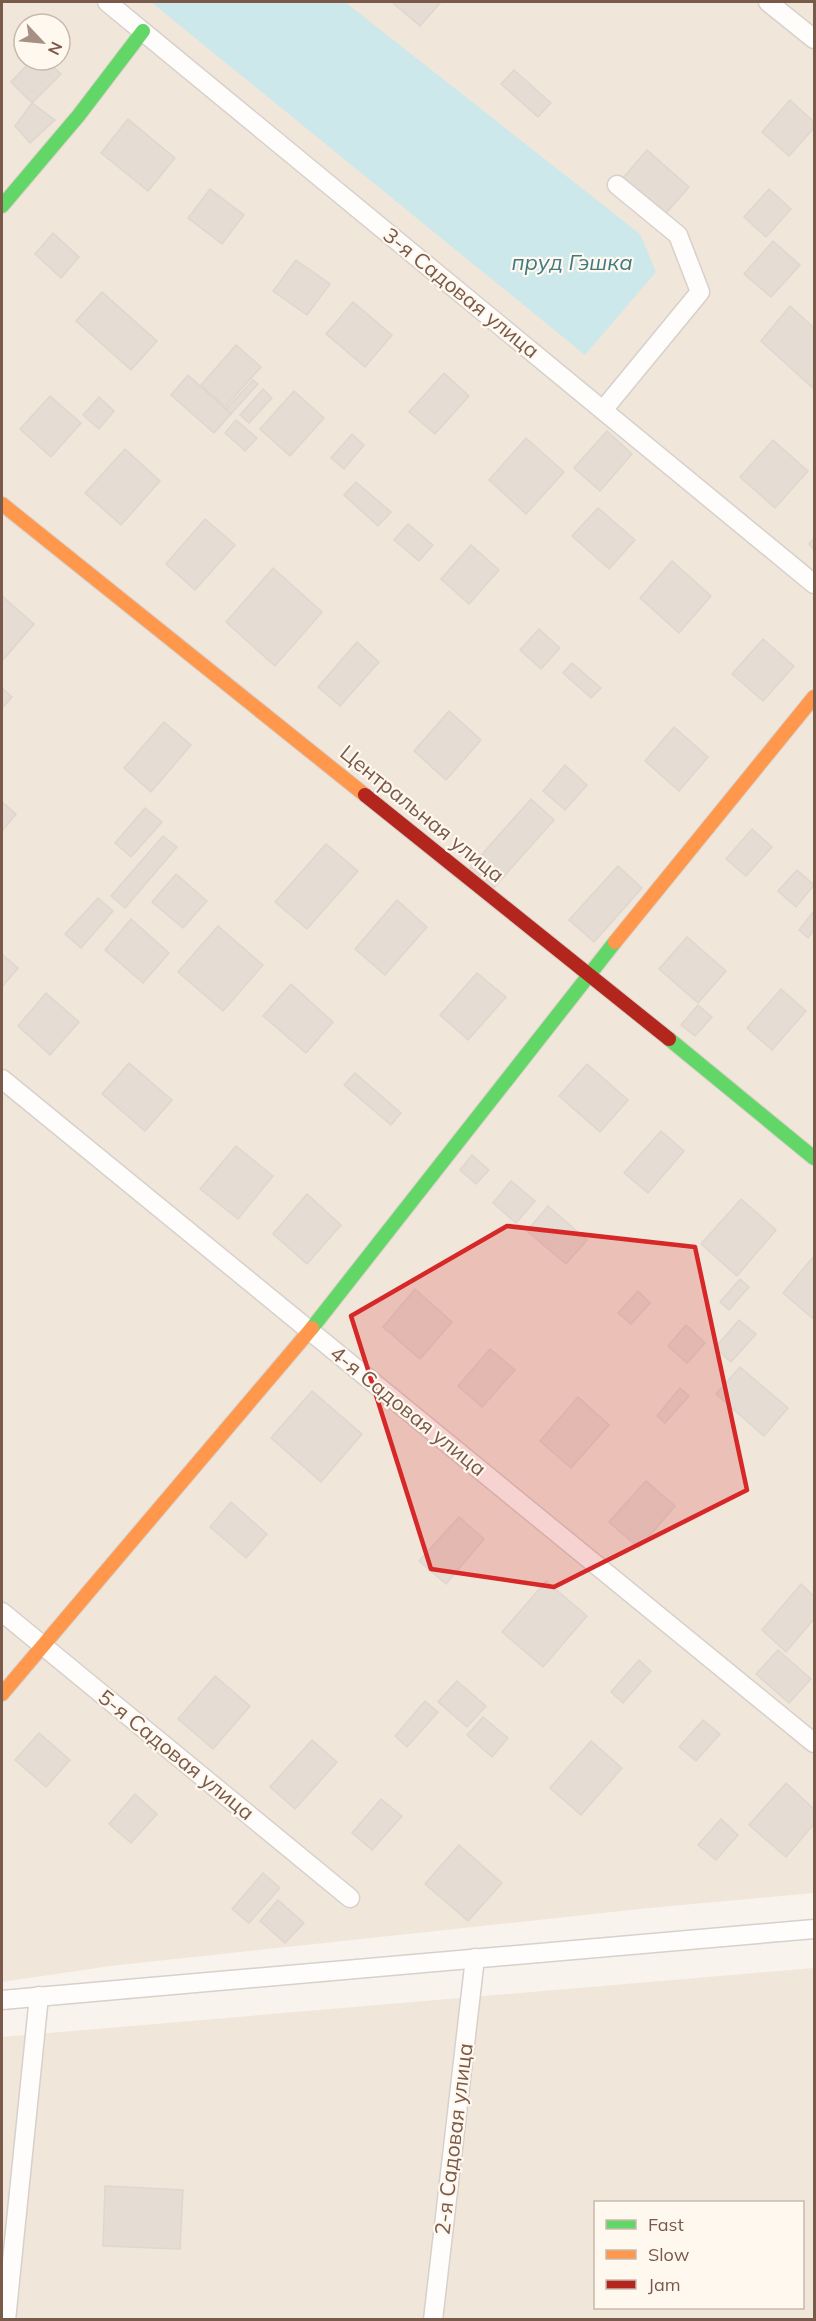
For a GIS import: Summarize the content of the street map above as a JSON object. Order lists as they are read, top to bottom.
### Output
{
  "streets": {
    "street": ["Центральная улица"],
    "lane": [
      "3-я Садовая улица",
      "4-я Садовая улица",
      "5-я Садовая улица",
      "2-я Садовая улица"
    ]
  },
  "water": ["пруд Гэшка"],
  "legend": ["Fast", "Slow", "Jam"],
  "north": "bottom right"
}
